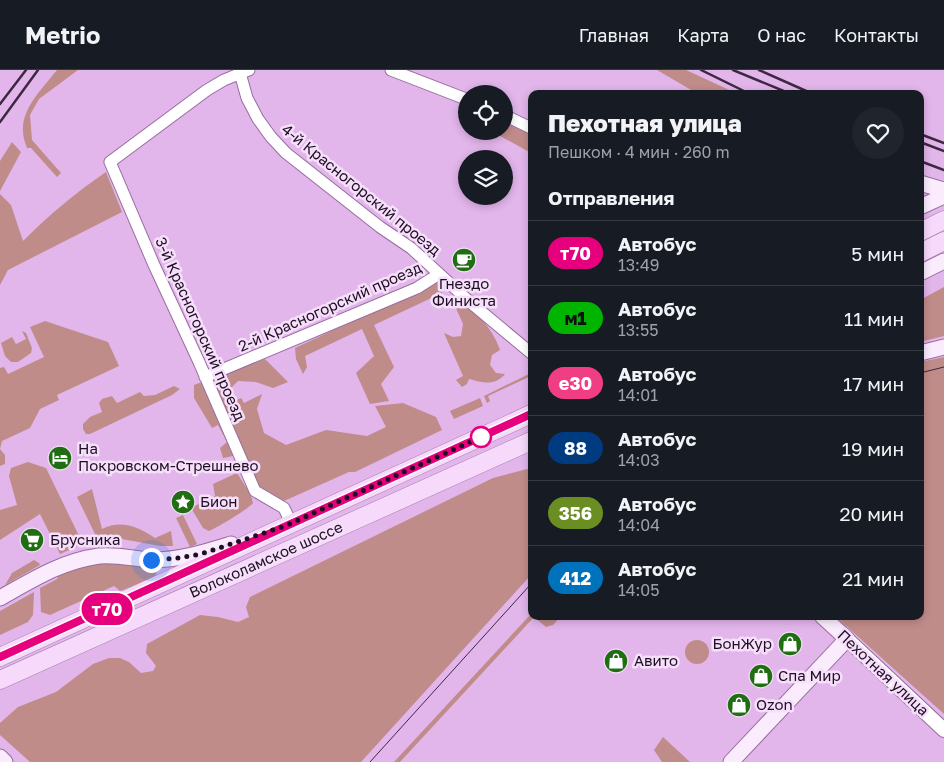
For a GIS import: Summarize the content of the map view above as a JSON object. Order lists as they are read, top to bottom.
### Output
{
  "streets": {
    "main road": ["Волоколамское шоссе", "Пехотная улица"],
    "street": ["4-й Красногорский проезд", "2-й Красногорский проезд", "3-й Красногорский проезд"]
  },
  "crossings": [
    ["4-й Красногорский проезд", "2-й Красногорский проезд"],
    ["4-й Красногорский проезд", "3-й Красногорский проезд"],
    ["2-й Красногорский проезд", "3-й Красногорский проезд"],
    ["3-й Красногорский проезд", "Волоколамское шоссе"]
  ],
  "places": {
    "cafe": ["Гнездо Финиста"],
    "hotel": ["На Покровском-Стрешнево"],
    "place": ["Бион"],
    "supermarket": ["Брусника"],
    "shop": [
      "БонЖур",
      "Авито",
      "Спа Мир",
      "Ozon"
    ]
  },
  "lines": ["bus line т70"],
  "page": {
    "header": "Metrio",
    "nav": [
      "Главная",
      "Карта",
      "О нас",
      "Контакты"
    ],
    "on_map": "т70",
    "heading": [
      ["Пехотная улица", "Пешком · 4 мин · 260 m"],
      "Отправления"
    ],
    "list": [
      {
        "mark": "т70",
        "name": "Автобус",
        "note": "13:49",
        "value": "5 мин"
      },
      {
        "mark": "м1",
        "name": "Автобус",
        "note": "13:55",
        "value": "11 мин"
      },
      {
        "mark": "е30",
        "name": "Автобус",
        "note": "14:01",
        "value": "17 мин"
      },
      {
        "mark": "88",
        "name": "Автобус",
        "note": "14:03",
        "value": "19 мин"
      },
      {
        "mark": "356",
        "name": "Автобус",
        "note": "14:04",
        "value": "20 мин"
      },
      {
        "mark": "412",
        "name": "Автобус",
        "note": "14:05",
        "value": "21 мин"
      }
    ]
  }
}
